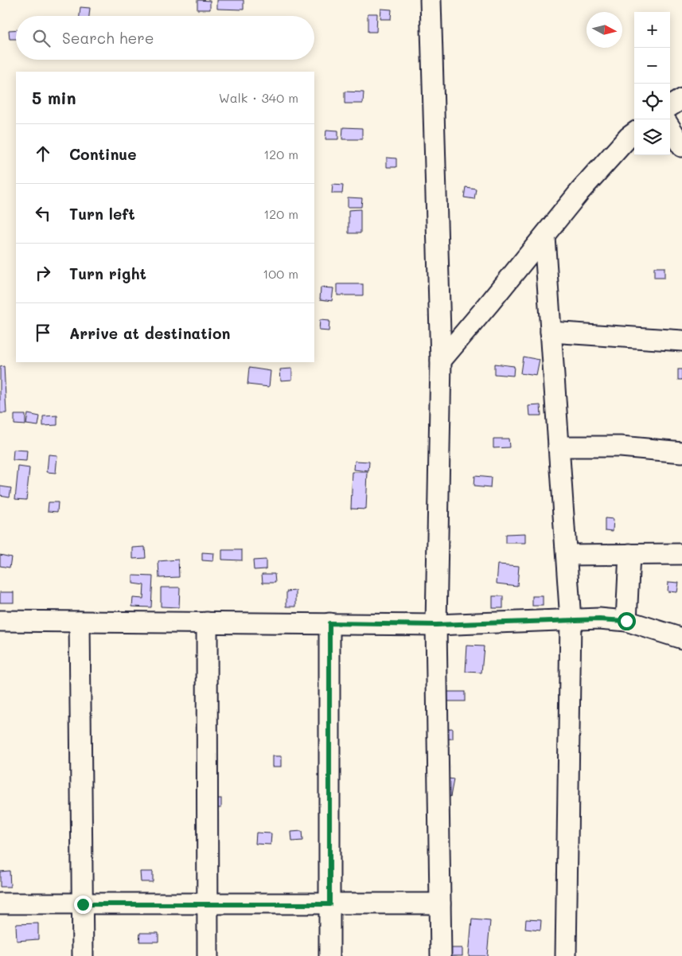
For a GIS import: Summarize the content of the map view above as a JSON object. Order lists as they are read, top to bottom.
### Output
{
  "north": "right",
  "page": {
    "map_buttons": ["+", "−"],
    "search": "Search here",
    "heading": ["5 min", "Walk · 340 m"],
    "list": [
      ["Continue", "120 m"],
      ["Turn left", "120 m"],
      ["Turn right", "100 m"],
      "Arrive at destination"
    ]
  }
}
